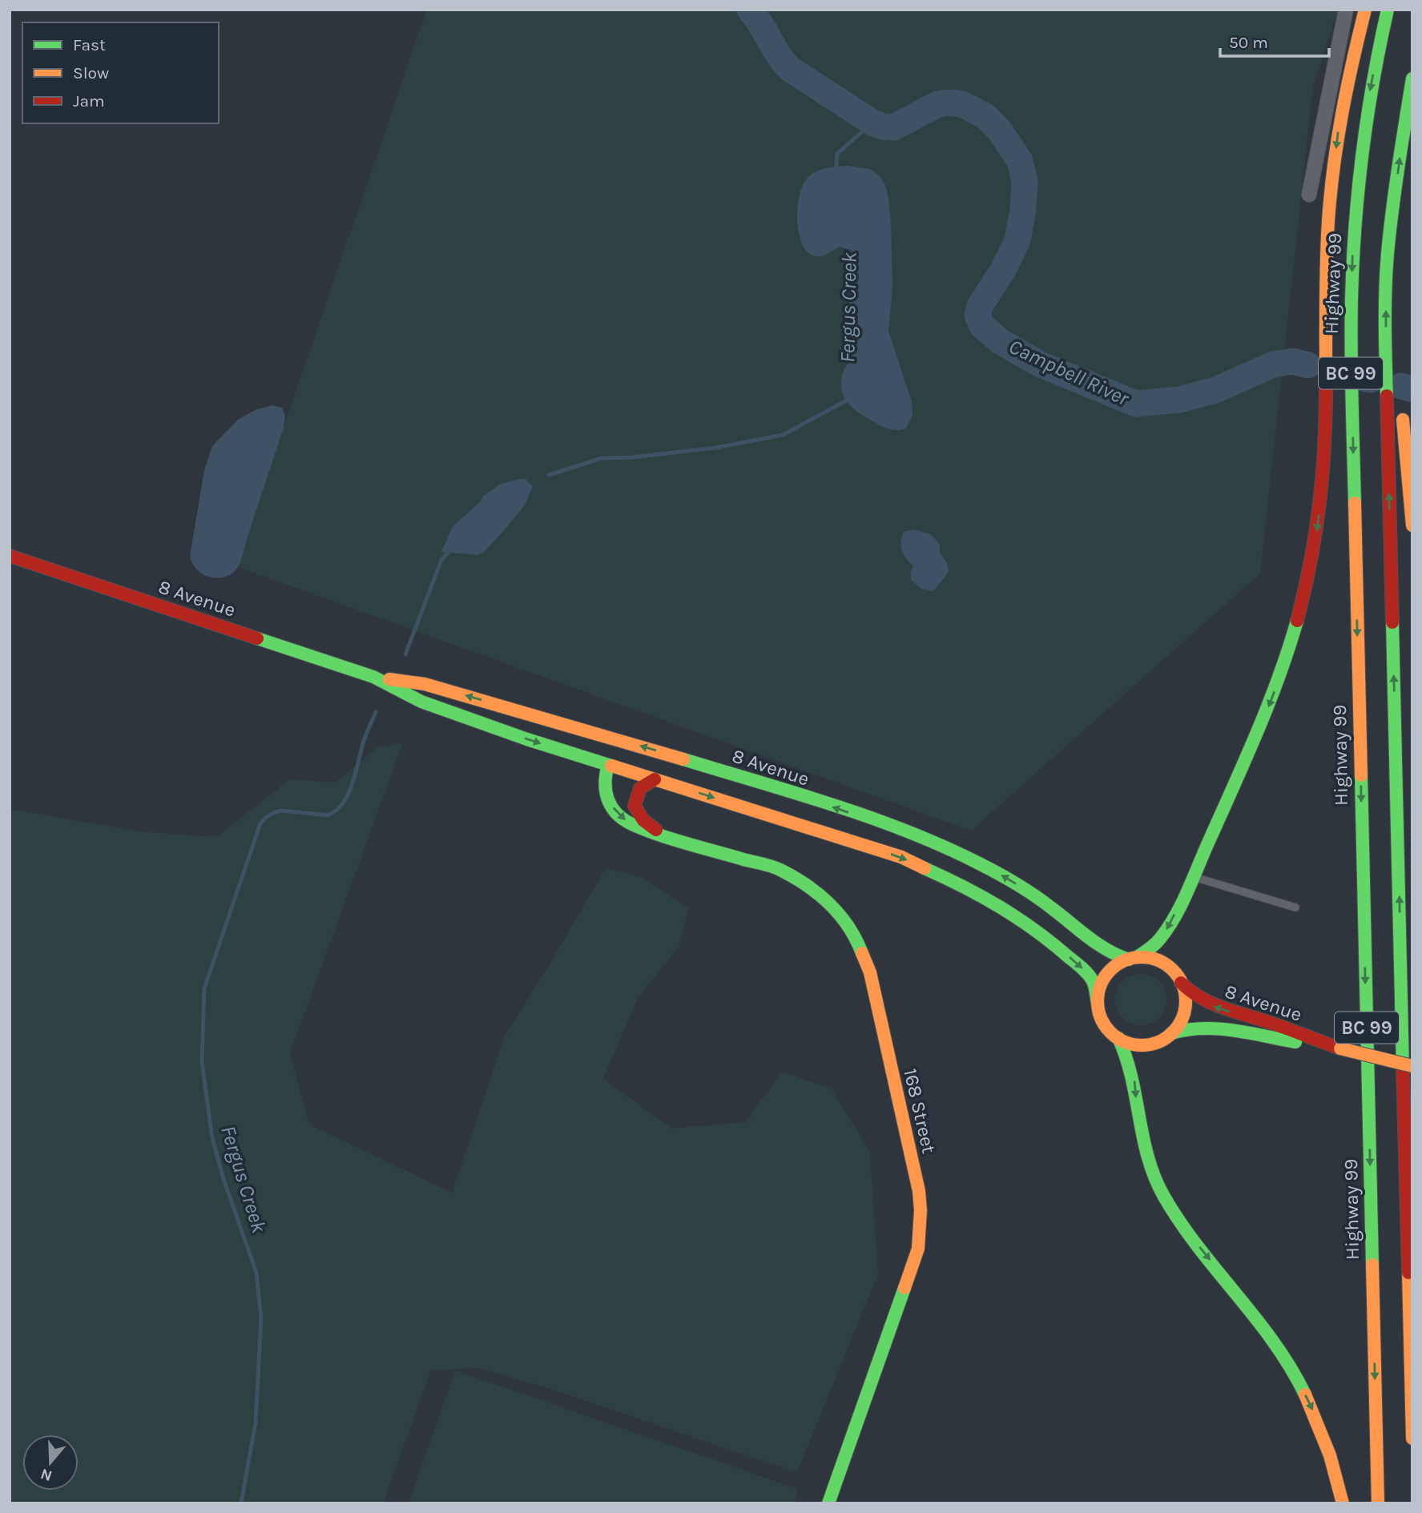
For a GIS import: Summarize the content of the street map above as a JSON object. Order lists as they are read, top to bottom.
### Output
{
  "streets": {
    "main road": [
      "Highway 99",
      "BC 99",
      "8 Avenue",
      "168 Street"
    ]
  },
  "crossings": [
    ["8 Avenue", "168 Street"]
  ],
  "water": ["Fergus Creek", "Campbell River"],
  "legend": ["Fast", "Slow", "Jam"],
  "scale_bar": "50 m",
  "north": "bottom"
}
